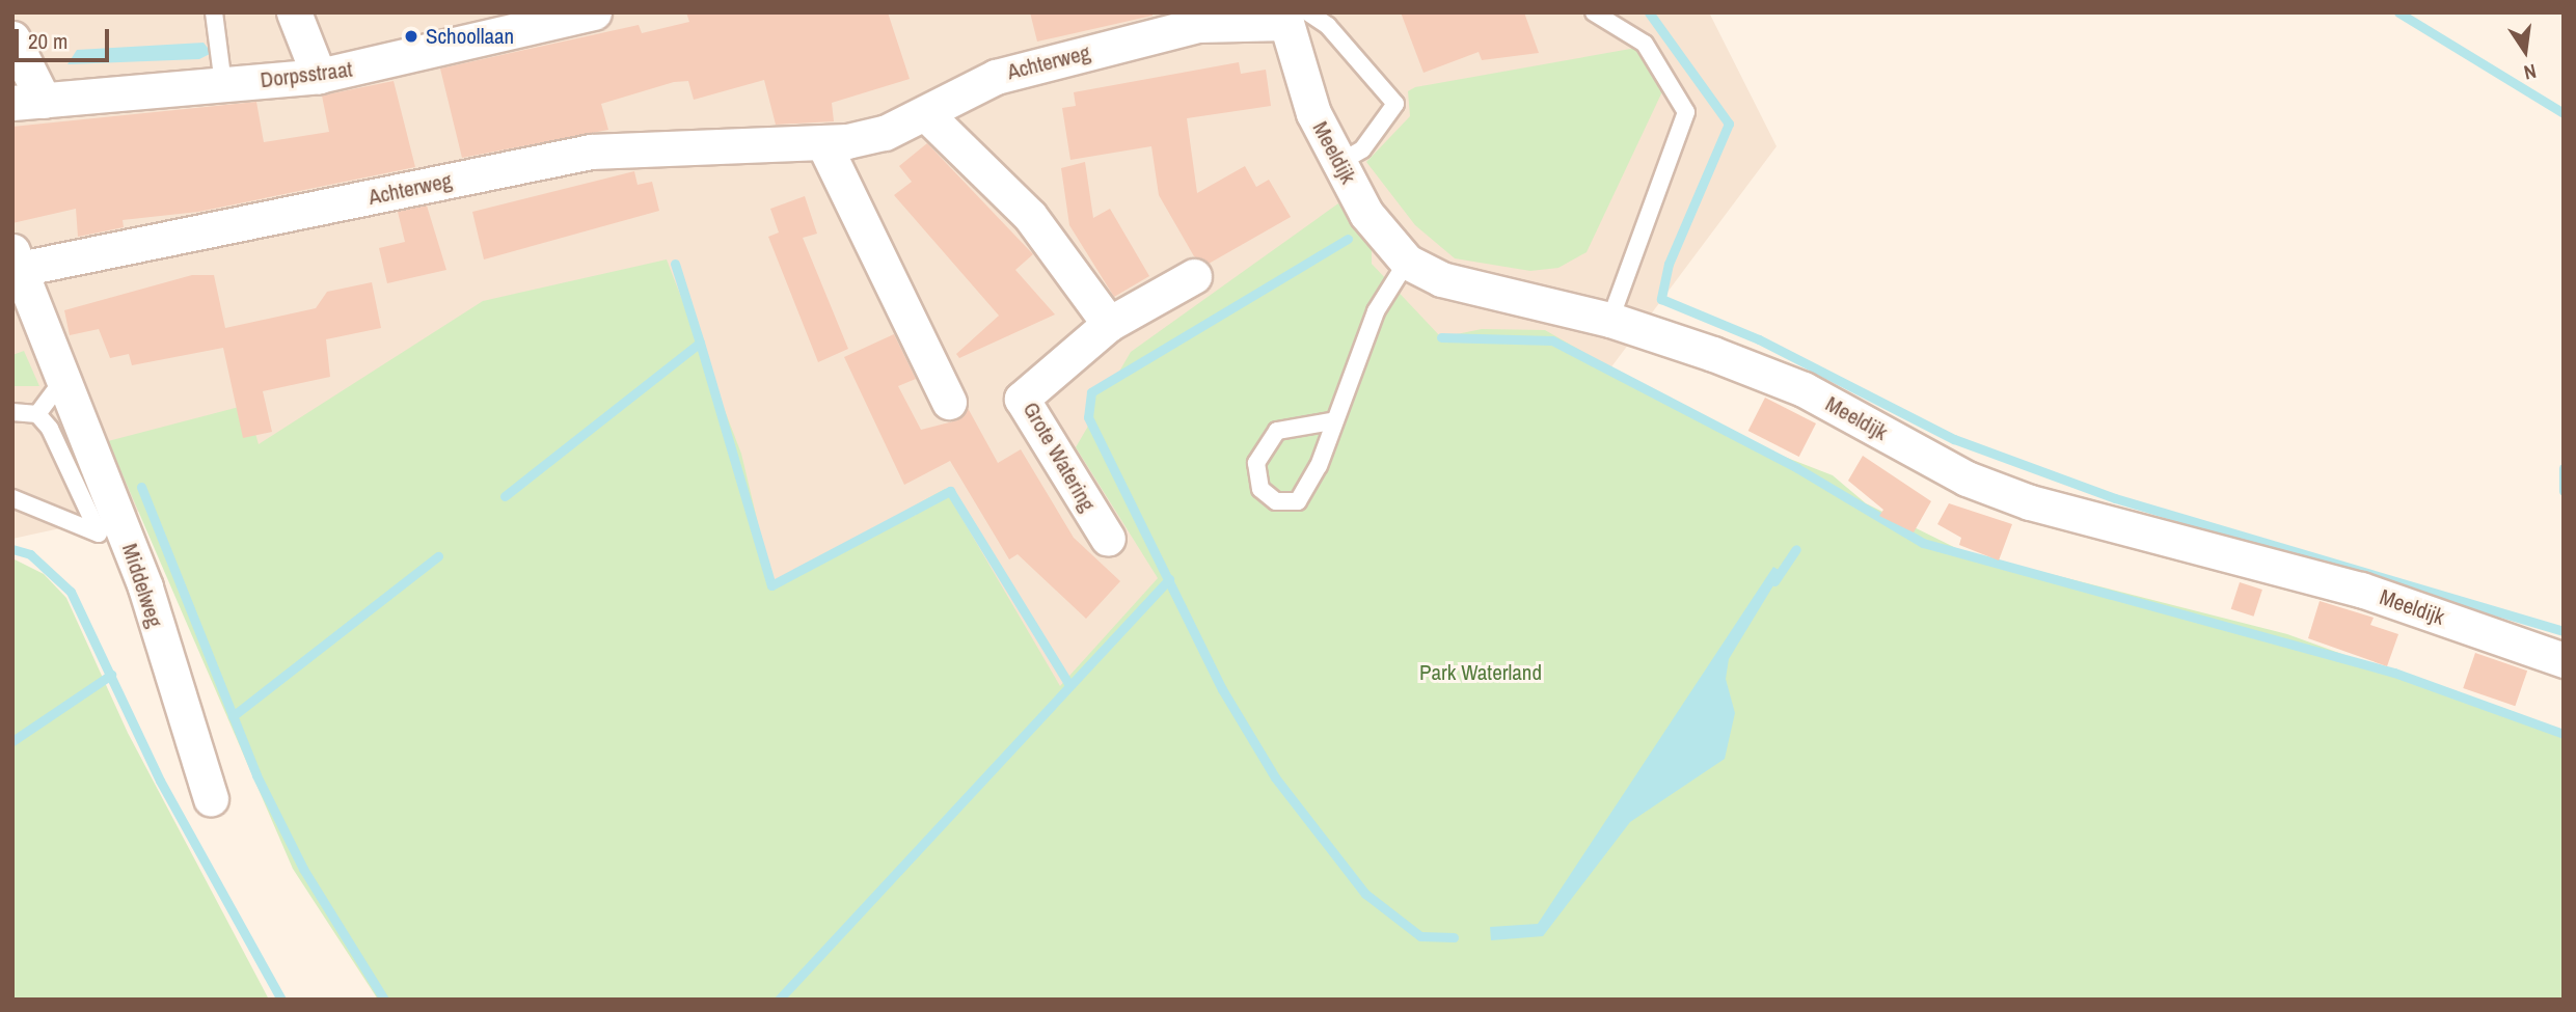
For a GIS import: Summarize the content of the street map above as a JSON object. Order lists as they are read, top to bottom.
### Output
{
  "streets": {
    "street": [
      "Achterweg",
      "Dorpsstraat",
      "Meeldijk",
      "Grote Watering",
      "Middelweg"
    ]
  },
  "crossings": [
    ["Achterweg", "Meeldijk"],
    ["Achterweg", "Middelweg"]
  ],
  "parks": ["Park Waterland"],
  "places": ["Schoollaan"],
  "scale_bar": "20 m",
  "north": "bottom"
}
